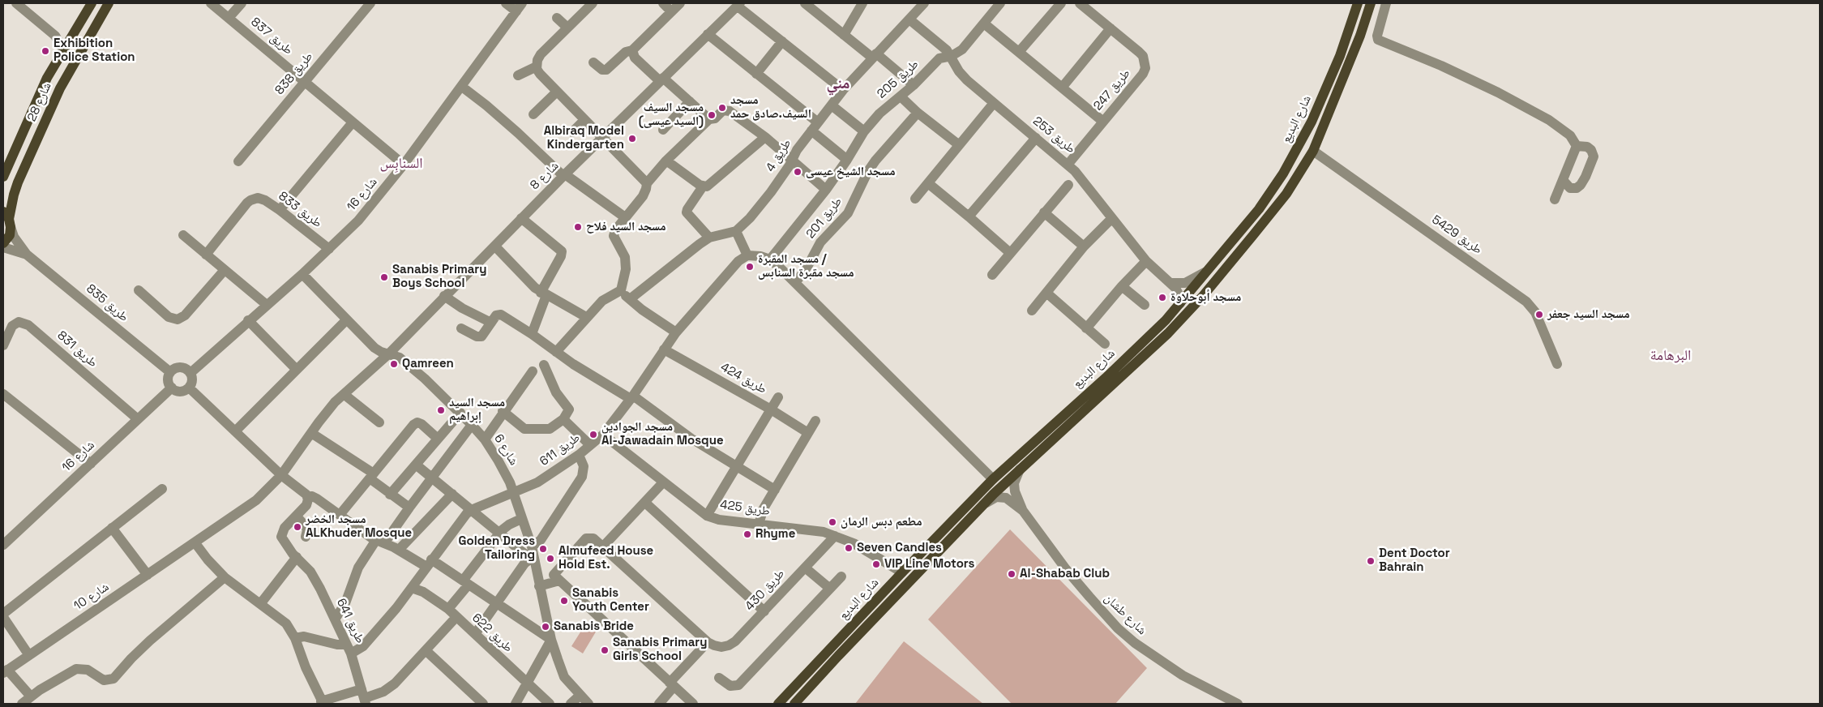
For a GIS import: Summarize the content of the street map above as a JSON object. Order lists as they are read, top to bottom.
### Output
{
  "streets": {
    "main road": ["شارع 28", "شارع البديع"],
    "street": [
      "طريق 837",
      "طريق 838",
      "طريق 205",
      "طريق 247",
      "طريق 253",
      "طريق 4",
      "شارع 8",
      "شارع 16",
      "طريق 833",
      "طريق 201",
      "طريق 5429",
      "طريق 835",
      "طريق 831",
      "طريق 424",
      "شارع 6",
      "طريق 611",
      "طريق 425",
      "طريق 430",
      "شارع 10",
      "شارع طشان",
      "طريق 641",
      "طريق 622"
    ]
  },
  "crossings": [
    ["طريق 837", "طريق 838"],
    ["طريق 837", "شارع 16"],
    ["طريق 205", "طريق 253"],
    ["طريق 247", "طريق 253"],
    ["شارع 28", "طريق 835"],
    ["شارع البديع", "طريق 253"],
    ["شارع البديع", "طريق 5429"],
    ["شارع البديع", "طريق 425"],
    ["طريق 253", "طريق 4"],
    ["شارع 8", "شارع 6"],
    ["شارع 8", "شارع 10"],
    ["شارع 16", "طريق 833"],
    ["شارع 16", "طريق 835"],
    ["شارع 16", "طريق 831"],
    ["شارع 16", "شارع 6"],
    ["طريق 424", "طريق 611"],
    ["شارع 6", "طريق 611"],
    ["طريق 611", "طريق 425"],
    ["طريق 611", "طريق 641"],
    ["طريق 611", "طريق 622"],
    ["طريق 425", "طريق 430"]
  ],
  "districts": ["مني", "السنابِس", "البرهامة"],
  "places": [
    "Exhibition Police Station",
    "مسجد السيف.صادق حمد",
    "مسجد السيف (السيد عيسى)",
    "Albiraq Model Kindergarten",
    "مسجد الشيخ عيسى",
    "مسجد السيد فلاح",
    "مسجد المقبرة / مسجد مقبرة السنابس",
    "Sanabis Primary Boys School",
    "مسجد أبوحلاوة",
    "مسجد السيد جعفر",
    "Qamreen",
    "مسجد السيد إبراهيم",
    "مسجد الجوادين Al-Jawadain Mosque",
    "مطعم دبس الرمان",
    "مسجد الخضر ALKhuder Mosque",
    "Rhyme",
    "Seven Candles",
    "Golden Dress Tailoring",
    "Almufeed House Hold Est.",
    "Dent Doctor Bahrain",
    "VIP Line Motors",
    "Al-Shabab Club",
    "Sanabis Youth Center",
    "Sanabis Bride",
    "Sanabis Primary Girls School"
  ]
}
